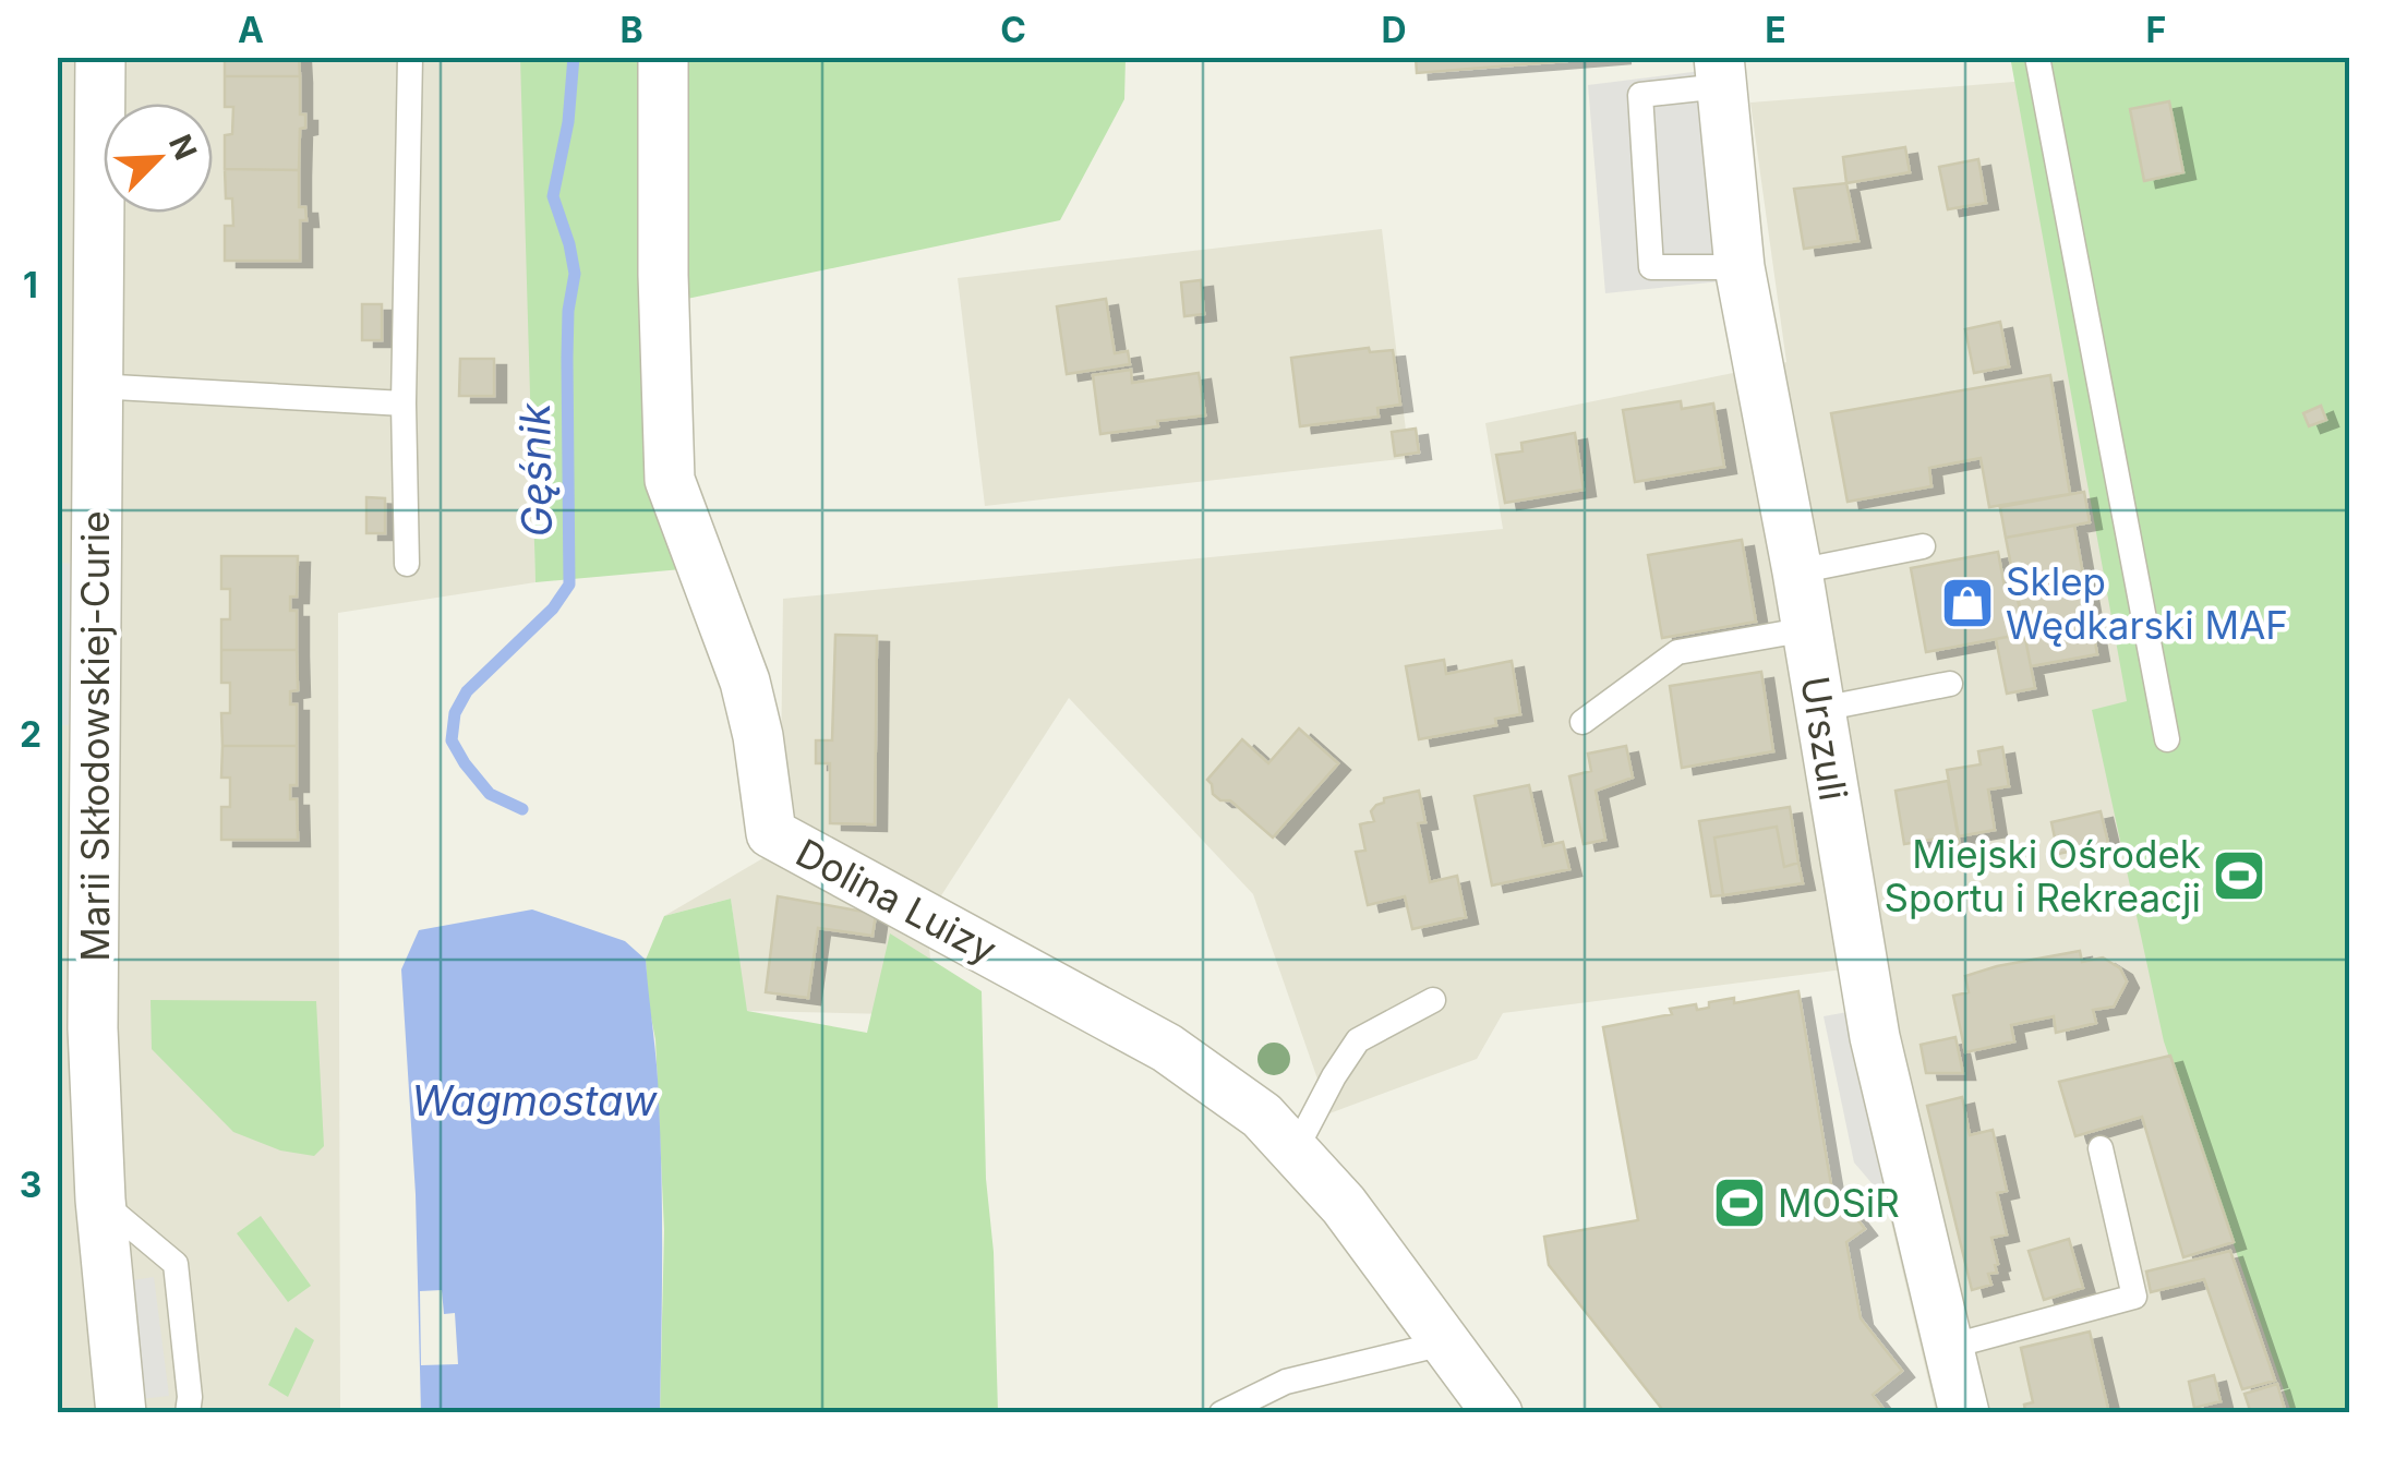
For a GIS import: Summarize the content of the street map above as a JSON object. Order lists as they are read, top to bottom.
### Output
{
  "streets": {
    "street": ["Marii Skłodowskiej-Curie", "Urszuli", "Dolina Luizy"]
  },
  "water": ["Gęśnik", "Wagmostaw"],
  "places": {
    "shop": ["Sklep Wędkarski MAF"],
    "sports": ["Miejski Ośrodek Sportu i Rekreacji", "MOSiR"]
  },
  "north": "top right",
  "grid": {
    "columns": [
      "A",
      "B",
      "C",
      "D",
      "E",
      "F"
    ],
    "rows": ["1", "2", "3"]
  }
}
